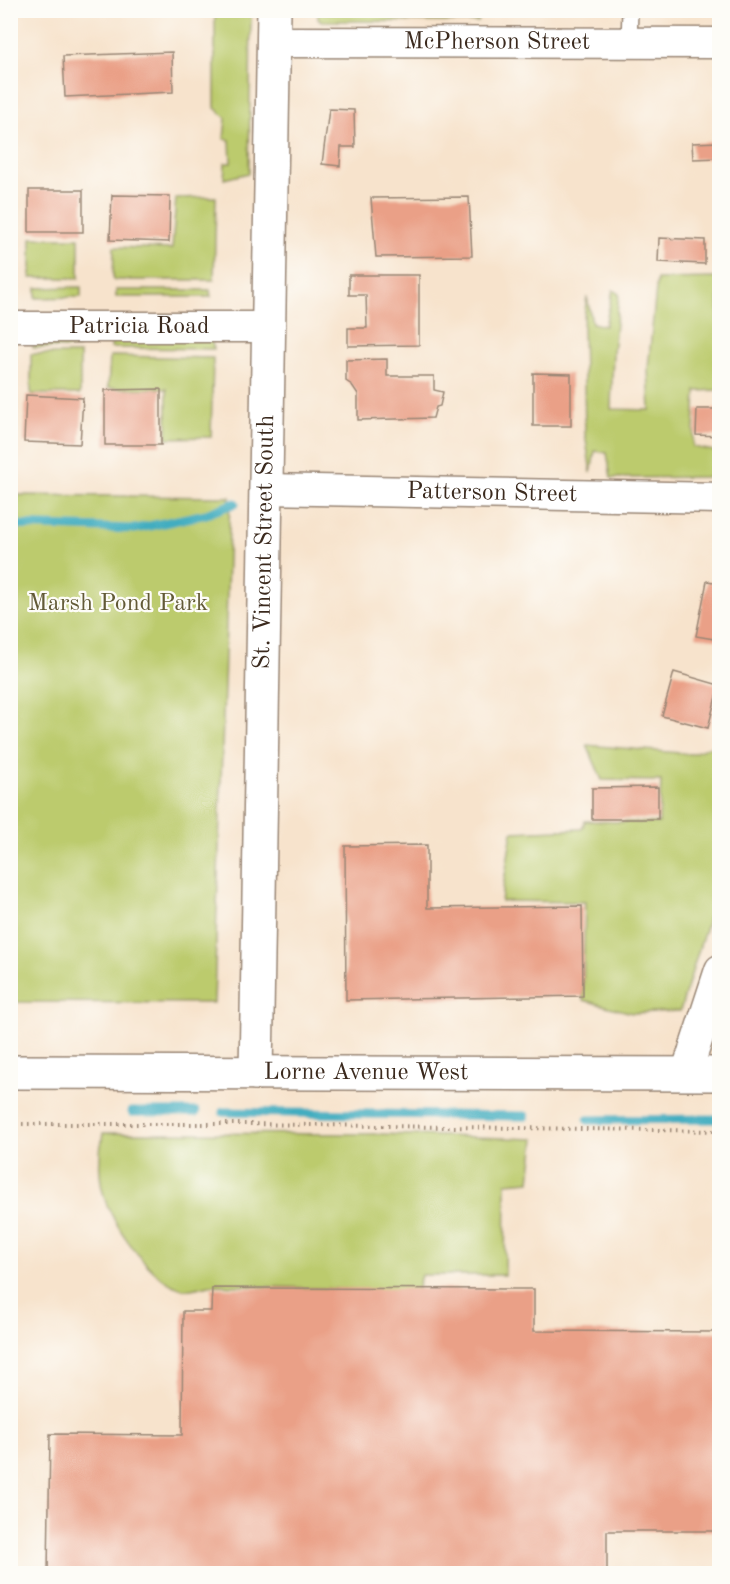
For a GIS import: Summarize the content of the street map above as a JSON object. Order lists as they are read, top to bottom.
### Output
{
  "streets": {
    "street": [
      "McPherson Street",
      "Patricia Road",
      "Patterson Street",
      "St. Vincent Street South",
      "Lorne Avenue West"
    ]
  },
  "crossings": [
    ["McPherson Street", "St. Vincent Street South"],
    ["Patricia Road", "St. Vincent Street South"],
    ["Patterson Street", "St. Vincent Street South"],
    ["St. Vincent Street South", "Lorne Avenue West"]
  ],
  "parks": ["Marsh Pond Park"]
}
